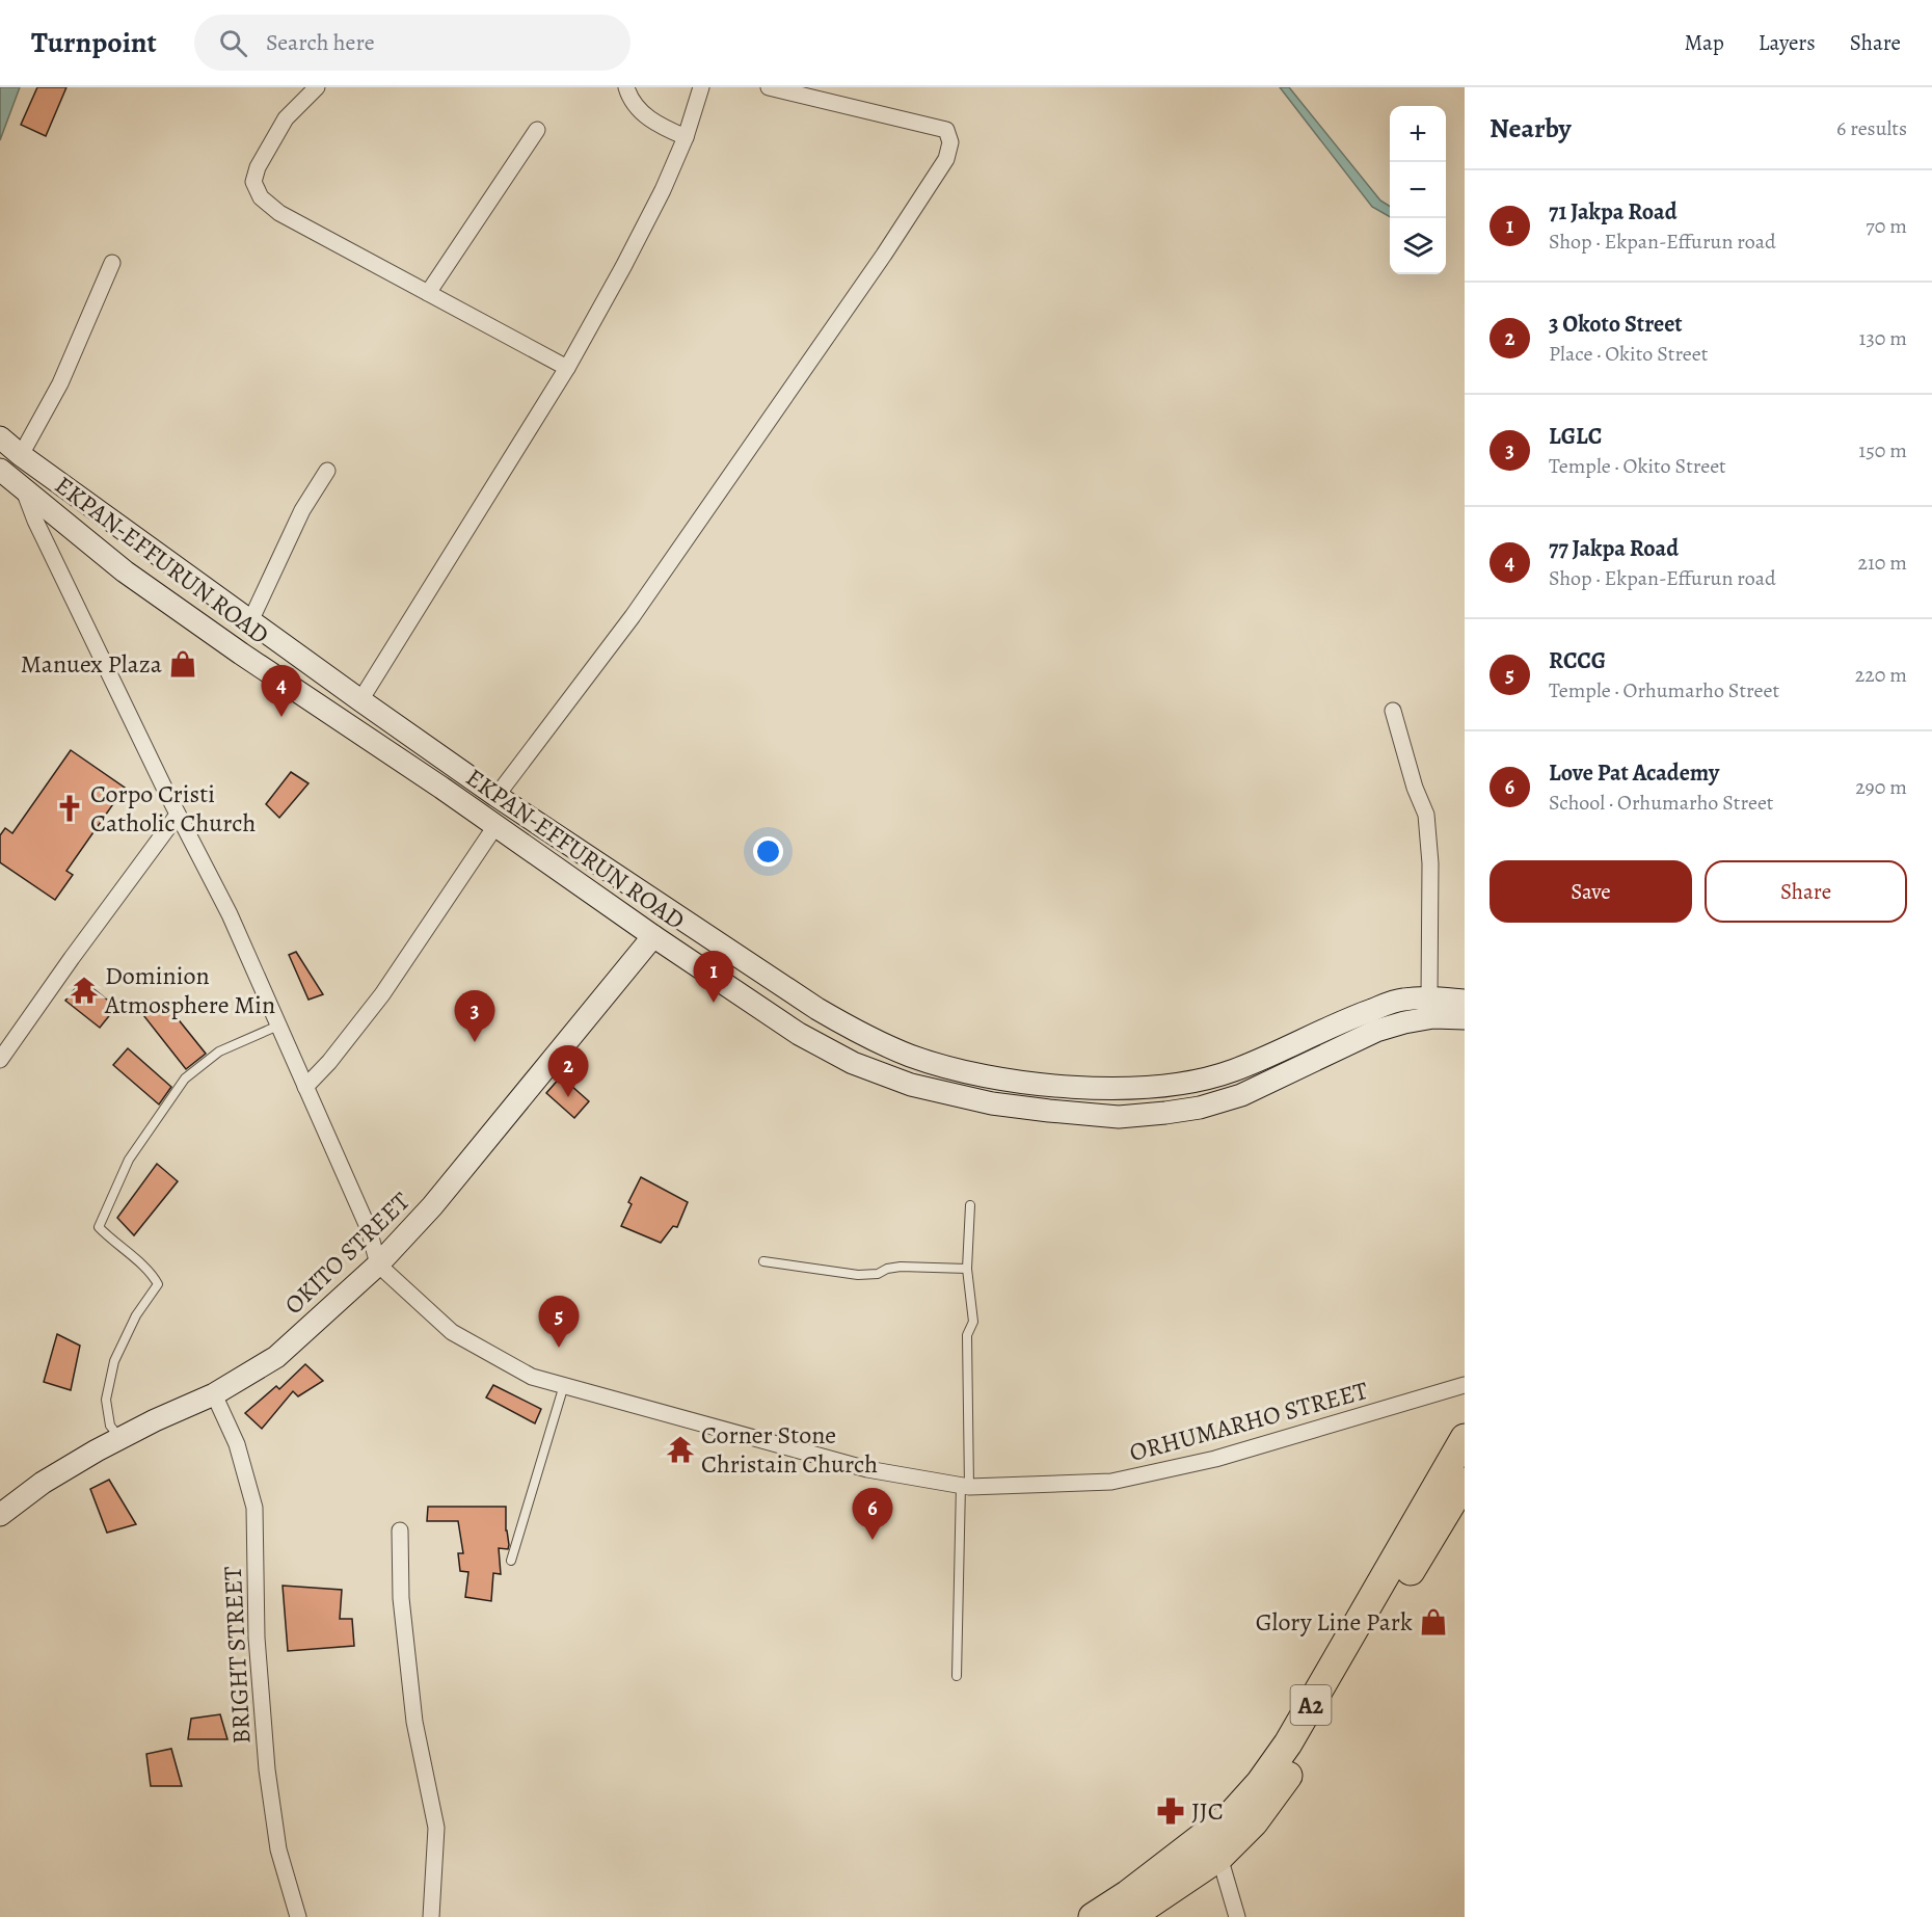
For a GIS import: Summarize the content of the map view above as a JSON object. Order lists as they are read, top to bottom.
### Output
{
  "streets": {
    "highway": ["A2"],
    "main road": ["EKPAN-EFFURUN ROAD", "OKITO STREET"],
    "street": ["ORHUMARHO STREET", "BRIGHT STREET"]
  },
  "crossings": [
    ["EKPAN-EFFURUN ROAD", "OKITO STREET"],
    ["OKITO STREET", "ORHUMARHO STREET"],
    ["OKITO STREET", "BRIGHT STREET"]
  ],
  "places": {
    "shop": ["Manuex Plaza", "Glory Line Park"],
    "church": ["Corpo Cristi Catholic Church"],
    "temple": ["Dominion Atmosphere Min", "Corner Stone Christain Church"],
    "pharmacy": ["JJC"]
  },
  "page": {
    "header": "Turnpoint",
    "search": "Search here",
    "nav": ["Map", "Layers", "Share"],
    "heading": ["Nearby", "6 results"],
    "map_buttons": ["+", "−"],
    "list": [
      {
        "mark": "1",
        "name": "71 Jakpa Road",
        "note": "Shop · Ekpan-Effurun road",
        "value": "70 m"
      },
      {
        "mark": "2",
        "name": "3 Okoto Street",
        "note": "Place · Okito Street",
        "value": "130 m"
      },
      {
        "mark": "3",
        "name": "LGLC",
        "note": "Temple · Okito Street",
        "value": "150 m"
      },
      {
        "mark": "4",
        "name": "77 Jakpa Road",
        "note": "Shop · Ekpan-Effurun road",
        "value": "210 m"
      },
      {
        "mark": "5",
        "name": "RCCG",
        "note": "Temple · Orhumarho Street",
        "value": "220 m"
      },
      {
        "mark": "6",
        "name": "Love Pat Academy",
        "note": "School · Orhumarho Street",
        "value": "290 m"
      }
    ],
    "pins": [
      "4",
      "1",
      "3",
      "2",
      "5",
      "6"
    ],
    "buttons": ["Save", "Share"]
  }
}
